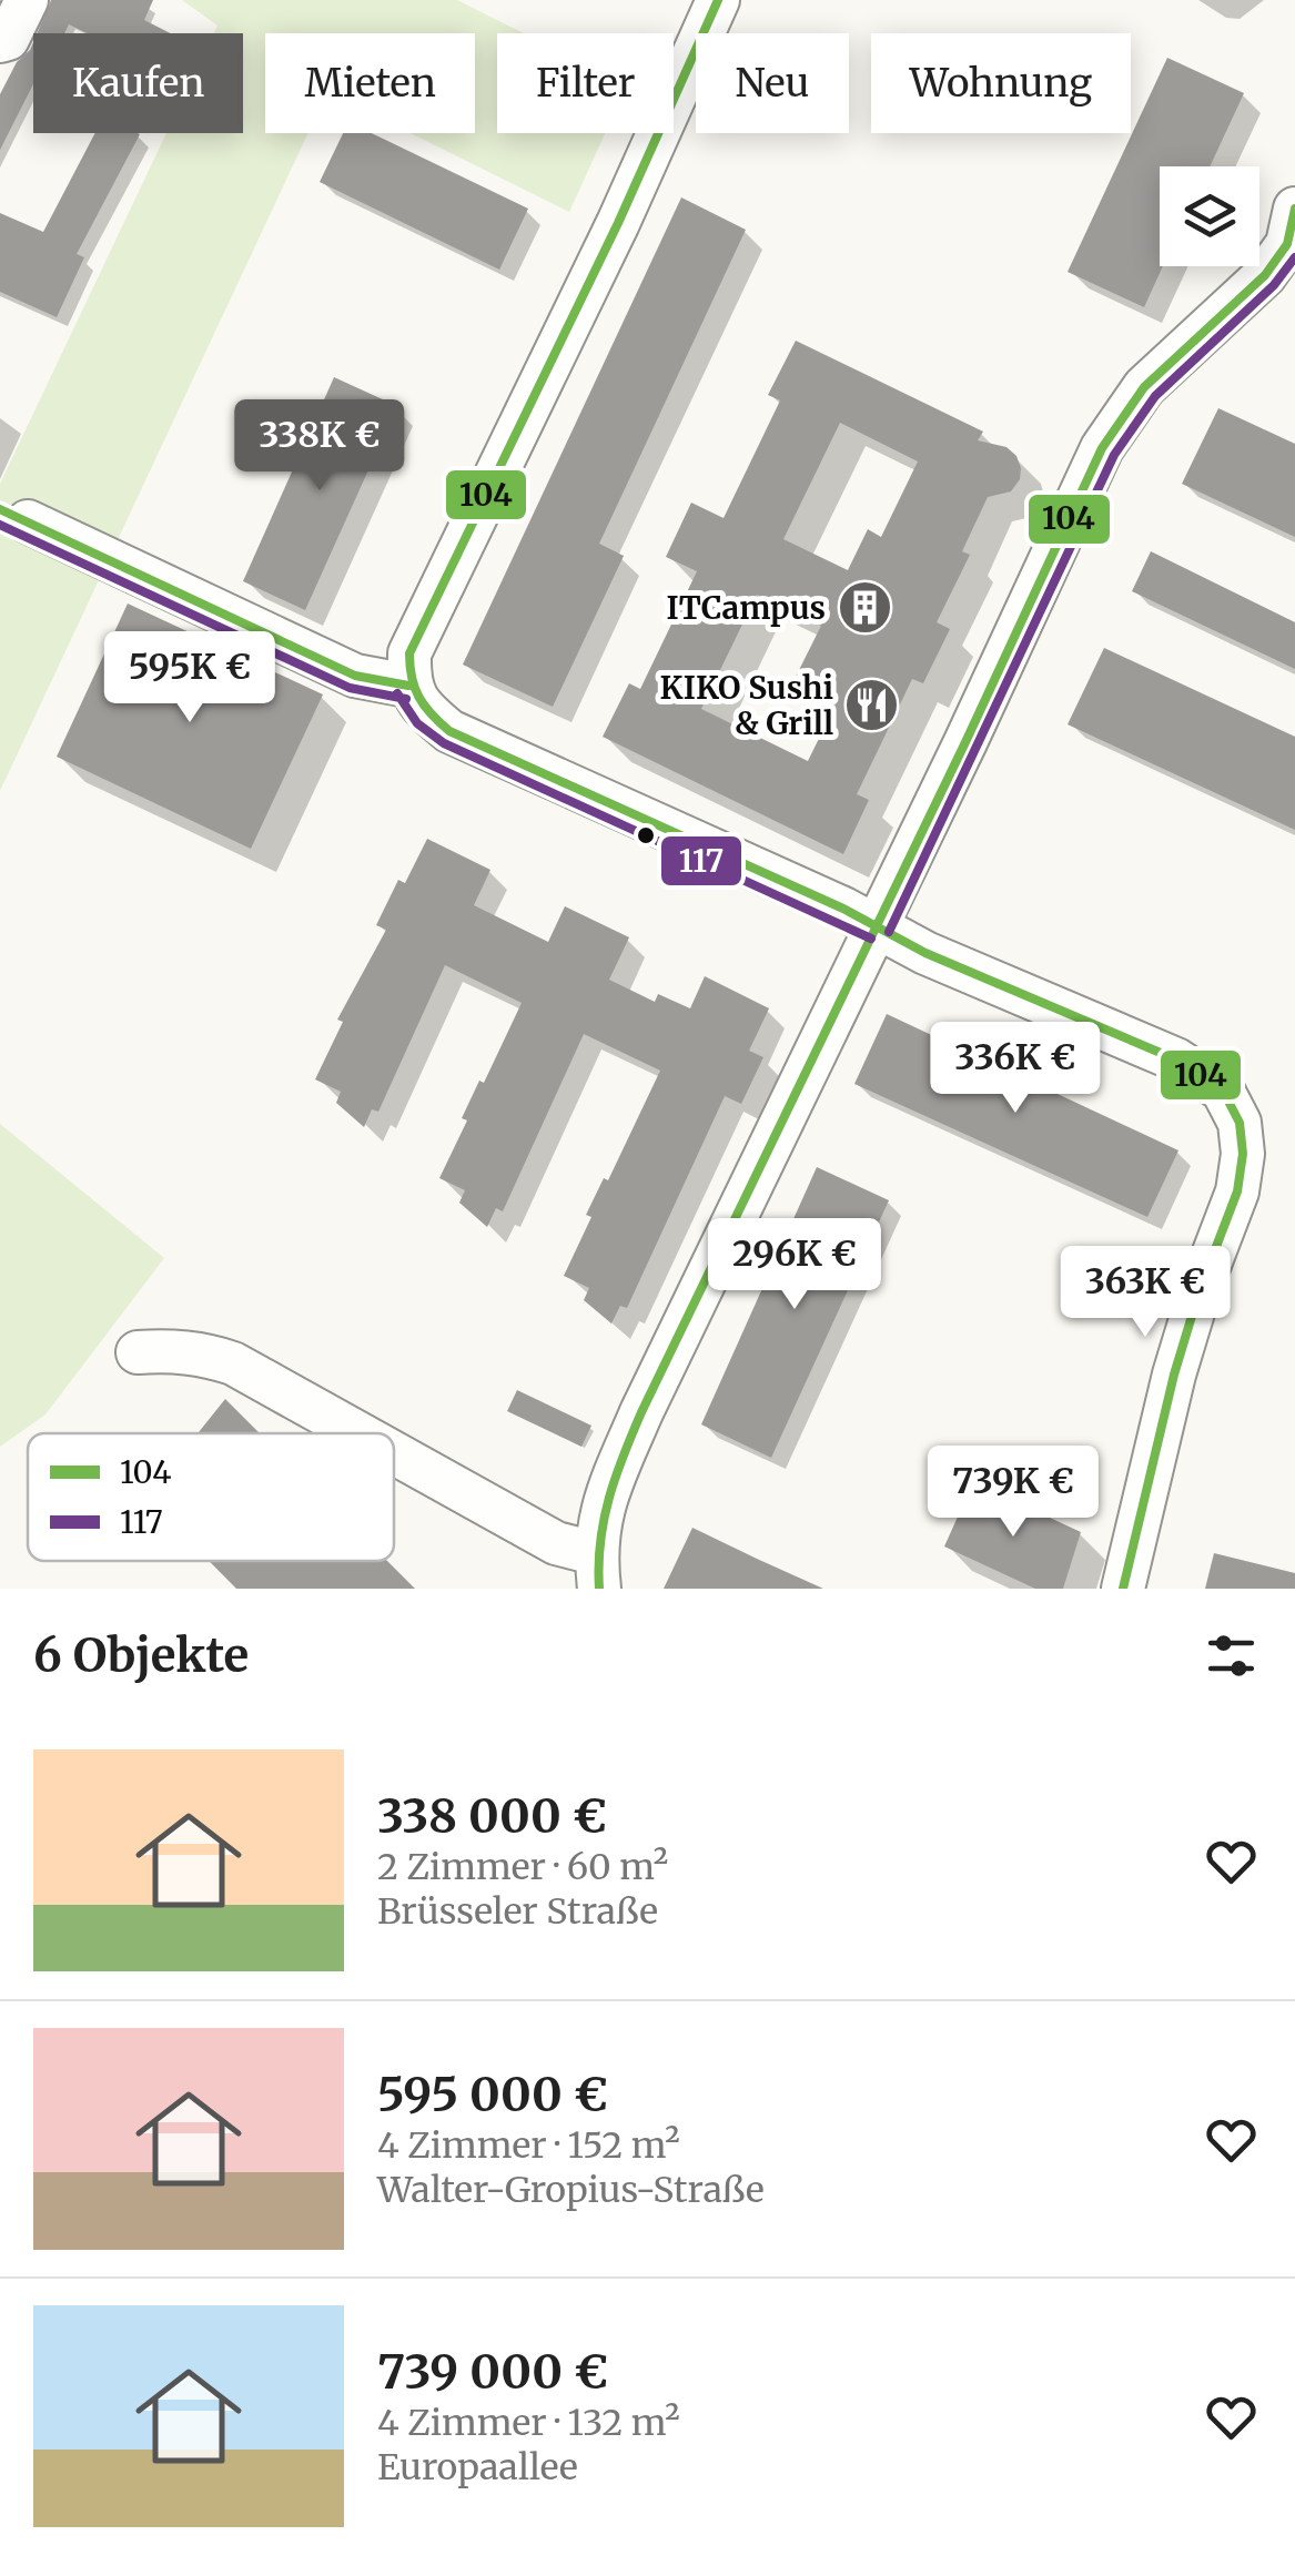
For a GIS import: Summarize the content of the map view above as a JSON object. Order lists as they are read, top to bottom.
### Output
{
  "places": {
    "building": ["ITCampus"],
    "restaurant": ["KIKO Sushi & Grill"]
  },
  "lines": ["transit line 104", "transit line 117"],
  "legend": ["104", "117"],
  "page": {
    "chip": [
      "Kaufen",
      "Mieten",
      "Filter",
      "Neu",
      "Wohnung"
    ],
    "price": [
      "338K €",
      "595K €",
      "336K €",
      "296K €",
      "363K €",
      "739K €"
    ],
    "heading": "6 Objekte",
    "list": [
      {
        "name": "338 000 €",
        "note": "2 Zimmer · 60 m² · Brüsseler Straße"
      },
      {
        "name": "595 000 €",
        "note": "4 Zimmer · 152 m² · Walter-Gropius-Straße"
      },
      {
        "name": "739 000 €",
        "note": "4 Zimmer · 132 m² · Europaallee"
      }
    ]
  }
}
